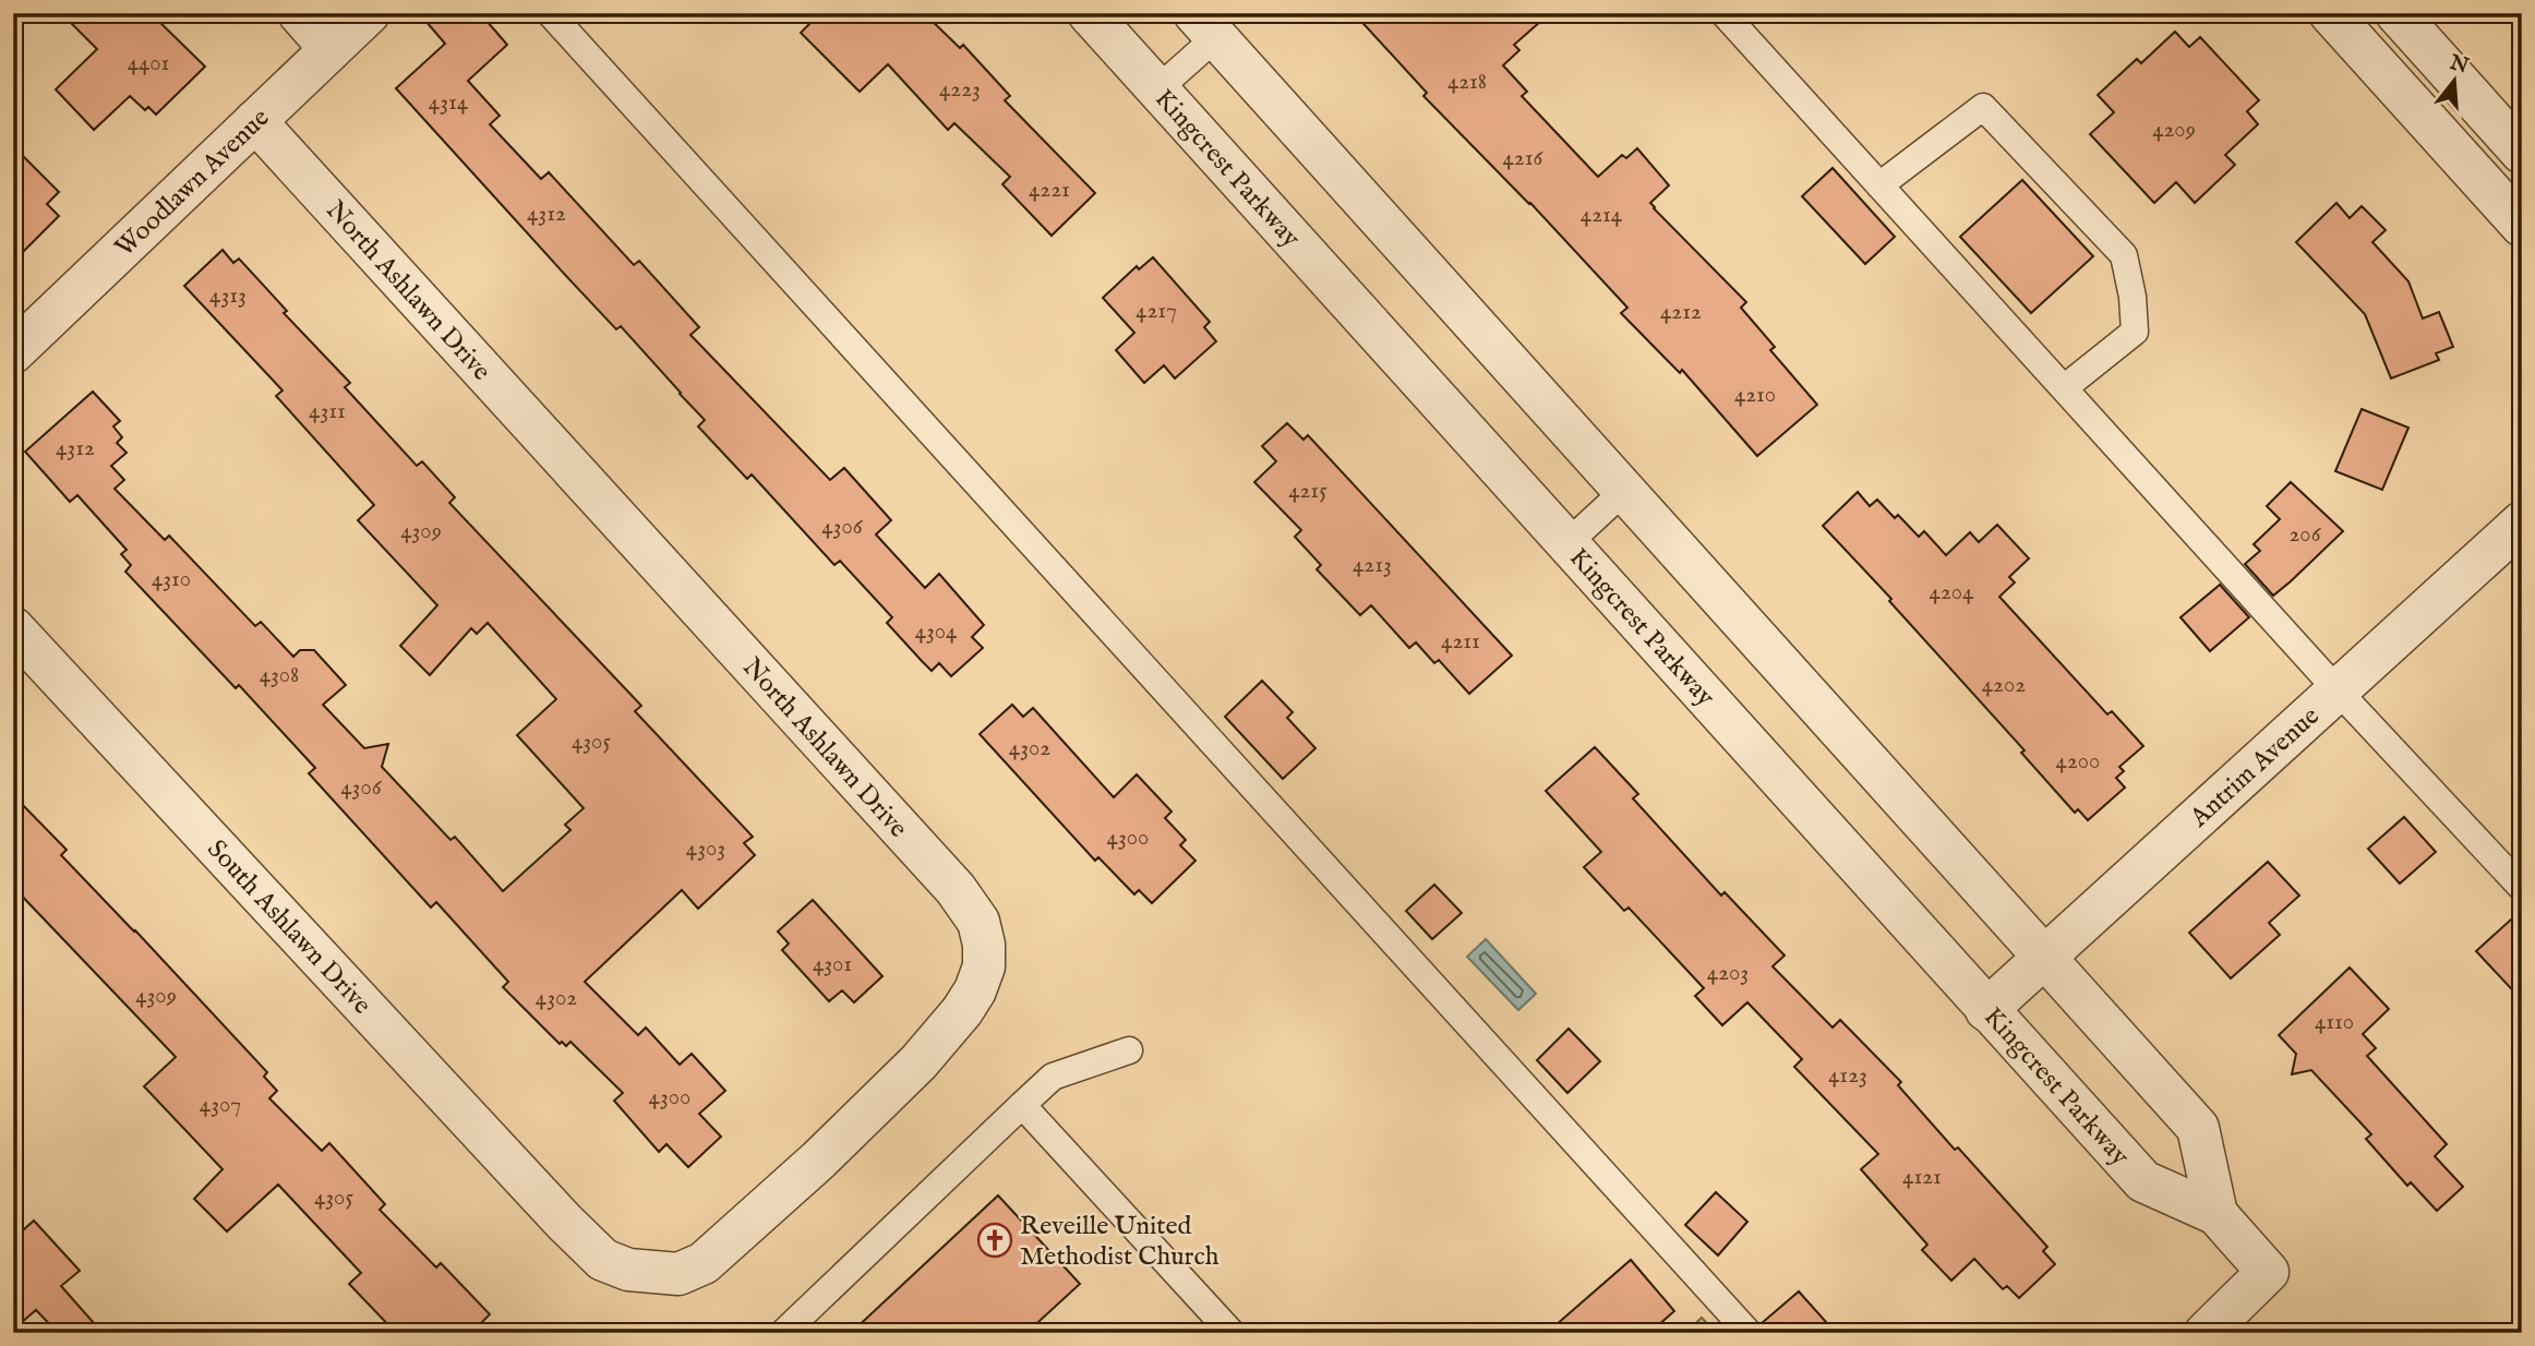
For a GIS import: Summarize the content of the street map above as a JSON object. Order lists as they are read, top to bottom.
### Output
{
  "streets": {
    "street": [
      "Kingcrest Parkway",
      "Woodlawn Avenue",
      "North Ashlawn Drive",
      "Antrim Avenue",
      "South Ashlawn Drive"
    ]
  },
  "crossings": [
    ["Kingcrest Parkway", "Antrim Avenue"],
    ["Woodlawn Avenue", "North Ashlawn Drive"],
    ["North Ashlawn Drive", "South Ashlawn Drive"]
  ],
  "places": {
    "church": ["Reveille United Methodist Church"]
  },
  "house_numbers": [
    "4401",
    "4218",
    "4223",
    "4314",
    "4209",
    "4216",
    "4221",
    "4312",
    "4214",
    "4313",
    "4217",
    "4212",
    "4210",
    "4311",
    "4312",
    "4215",
    "4306",
    "4309",
    "206",
    "4213",
    "4310",
    "4204",
    "4304",
    "4211",
    "4308",
    "4202",
    "4305",
    "4302",
    "4200",
    "4306",
    "4300",
    "4303",
    "4301",
    "4203",
    "4309",
    "4302",
    "4110",
    "4123",
    "4300",
    "4307",
    "4121",
    "4305"
  ],
  "north": "top"
}
